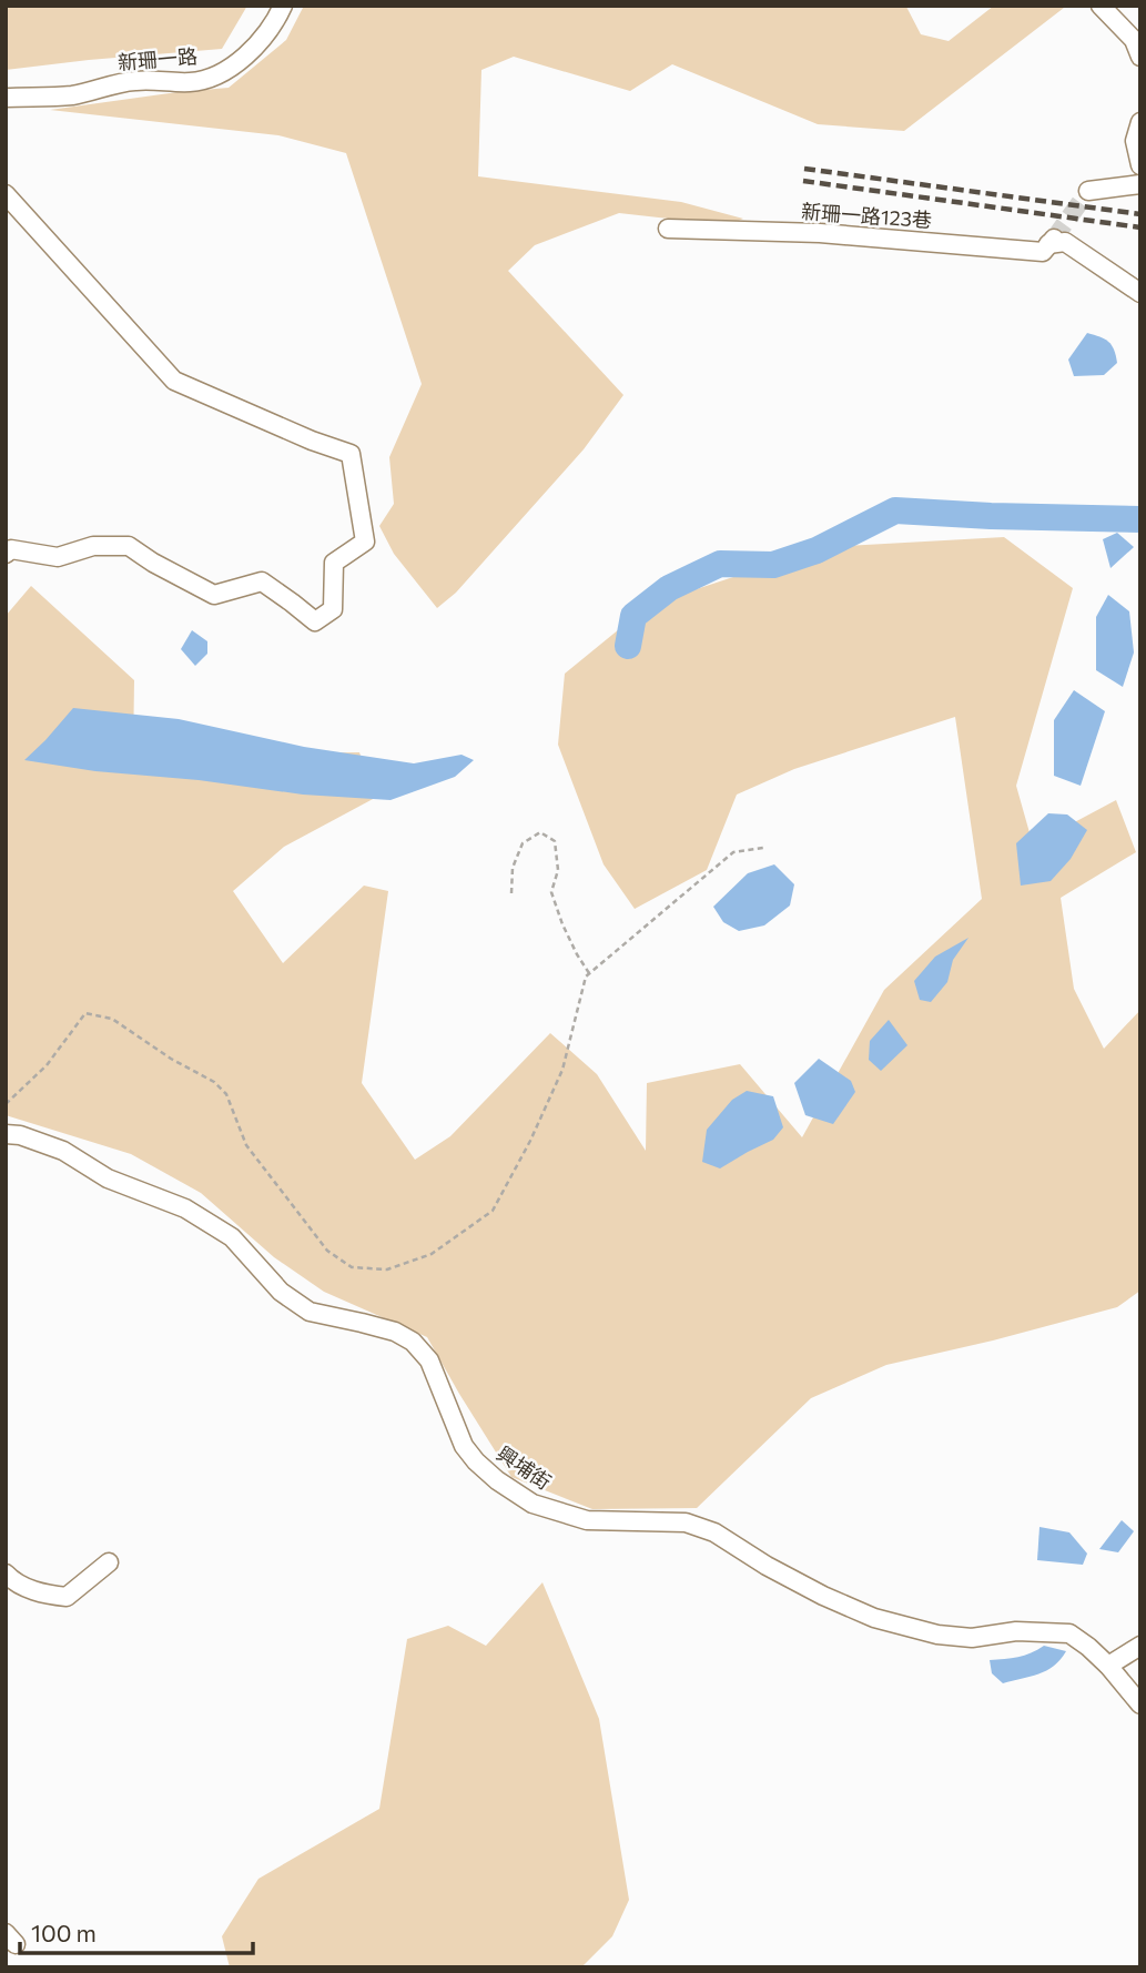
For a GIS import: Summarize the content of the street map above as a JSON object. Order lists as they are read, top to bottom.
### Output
{
  "streets": {
    "street": ["新珊一路", "新珊一路123巷", "興埔街"]
  },
  "scale_bar": "100 m"
}
